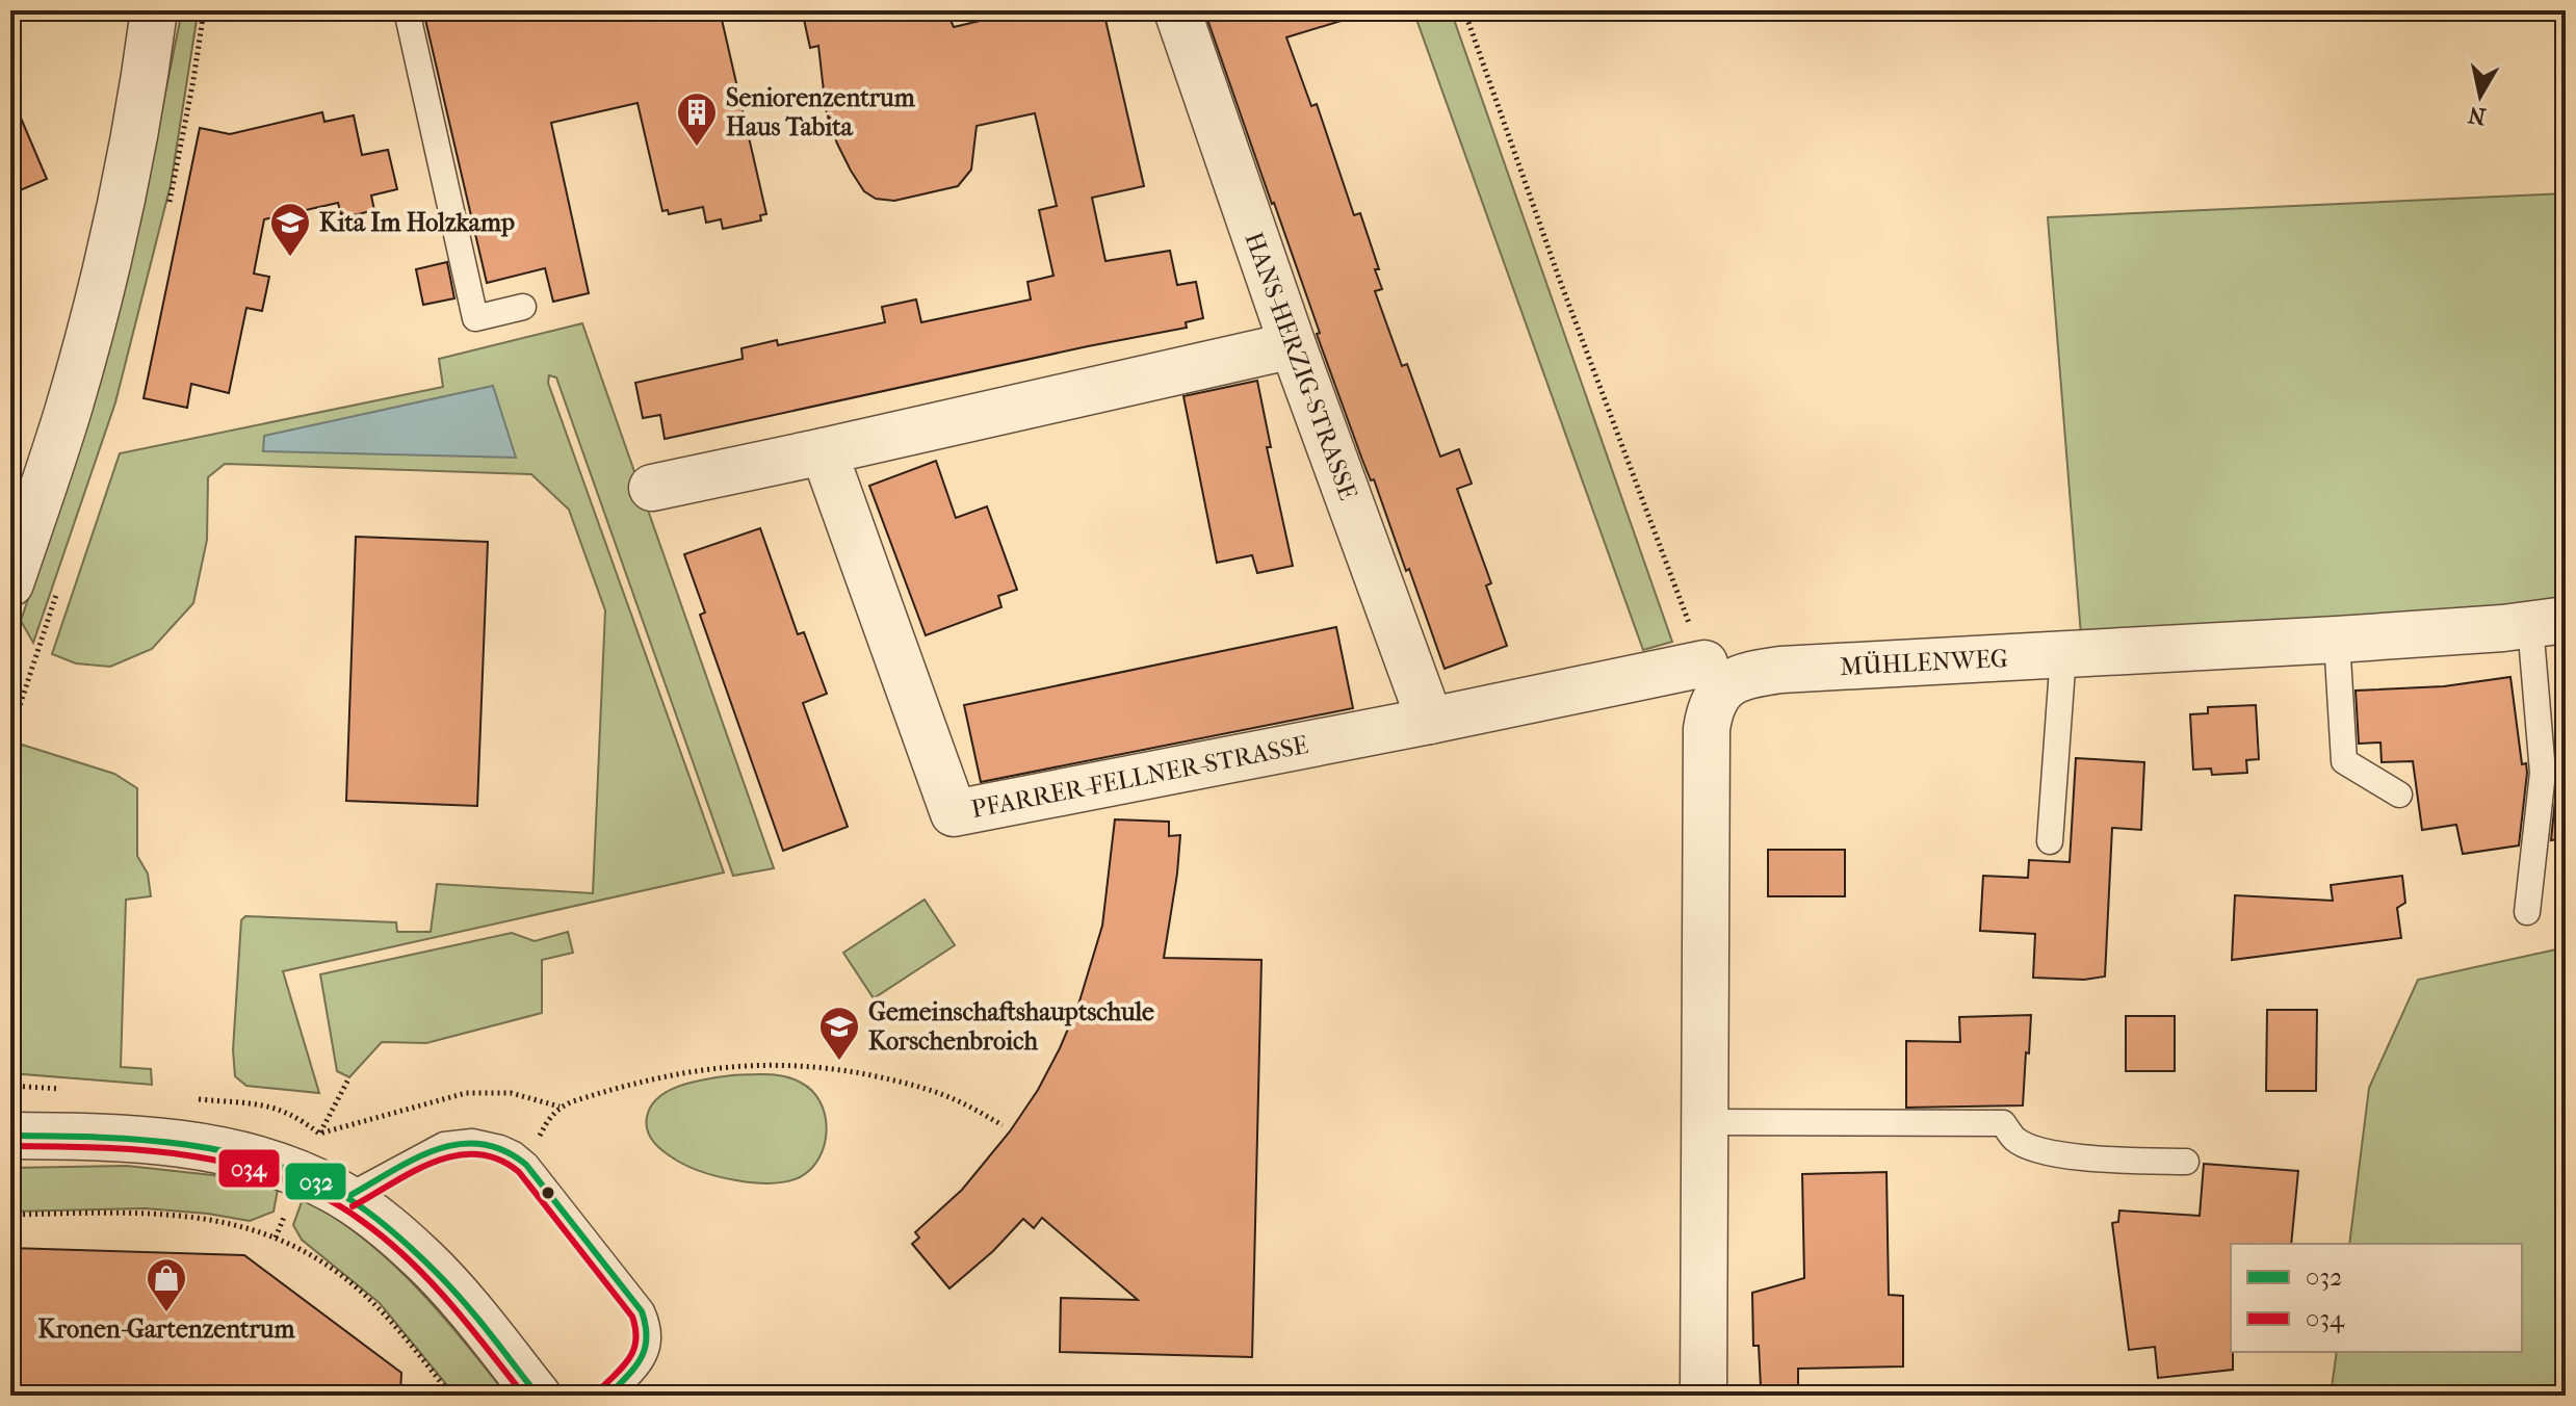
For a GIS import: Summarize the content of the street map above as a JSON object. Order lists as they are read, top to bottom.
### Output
{
  "streets": {
    "street": ["HANS-HERZIG-STRASSE", "MÜHLENWEG", "PFARRER-FELLNER-STRASSE"]
  },
  "crossings": [
    ["HANS-HERZIG-STRASSE", "PFARRER-FELLNER-STRASSE"]
  ],
  "places": {
    "building": ["Seniorenzentrum Haus Tabita"],
    "school or university": ["Kita Im Holzkamp", "Gemeinschaftshauptschule Korschenbroich"],
    "shop": ["Kronen-Gartenzentrum"]
  },
  "lines": ["transit line 032", "transit line 034"],
  "legend": ["032", "034"],
  "north": "bottom"
}
